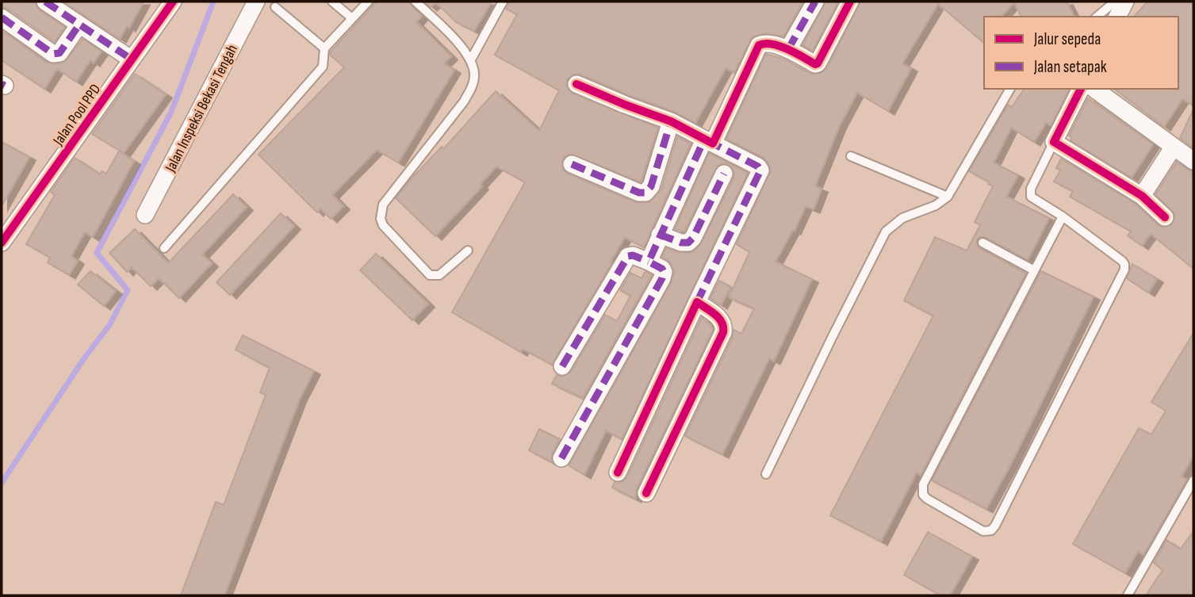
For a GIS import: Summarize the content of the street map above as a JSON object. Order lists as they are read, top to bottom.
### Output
{
  "streets": {
    "street": ["Jalan Inspeksi Bekasi Tengah", "Jalan Pool PPD"]
  },
  "legend": ["Jalur sepeda", "Jalan setapak"]
}
